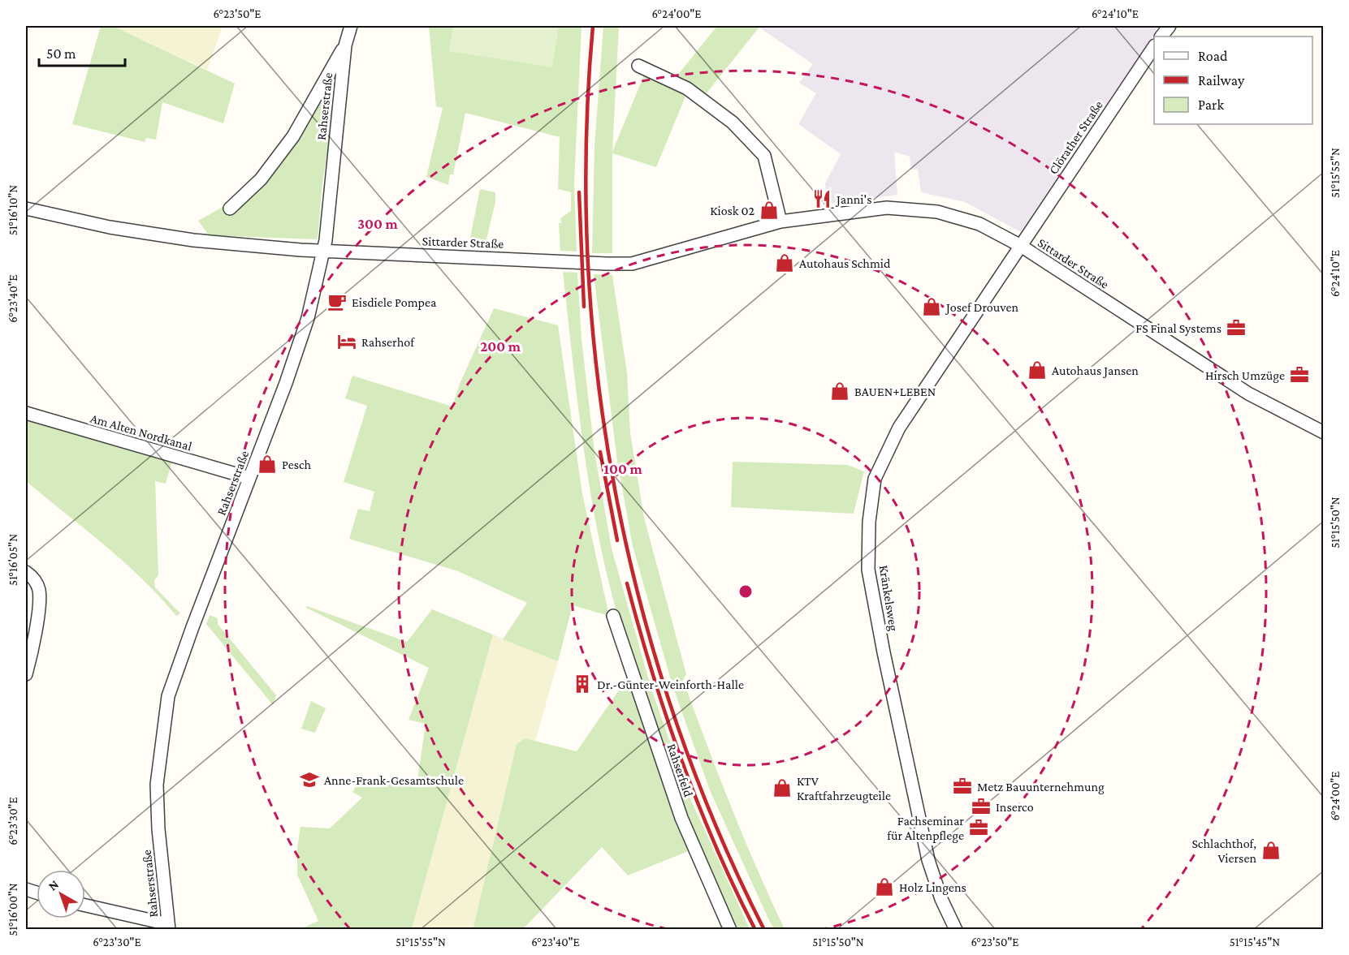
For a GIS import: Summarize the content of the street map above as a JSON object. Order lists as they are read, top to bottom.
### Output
{
  "streets": {
    "street": [
      "Rahserstraße",
      "Clörather Straße",
      "Sittarder Straße",
      "Am Alten Nordkanal",
      "Kränkelsweg",
      "Rahserfeld"
    ]
  },
  "crossings": [
    ["Rahserstraße", "Sittarder Straße"],
    ["Rahserstraße", "Am Alten Nordkanal"],
    ["Clörather Straße", "Sittarder Straße"],
    ["Clörather Straße", "Kränkelsweg"],
    ["Sittarder Straße", "Kränkelsweg"]
  ],
  "places": {
    "restaurant": ["Janni's"],
    "shop": [
      "Kiosk 02",
      "Autohaus Schmid",
      "Josef Drouven",
      "Autohaus Jansen",
      "BAUEN+LEBEN",
      "Pesch",
      "KTV Kraftfahrzeugteile",
      "Schlachthof, Viersen",
      "Holz Lingens"
    ],
    "cafe": ["Eisdiele Pompea"],
    "office": [
      "FS Final Systems",
      "Hirsch Umzüge",
      "Metz Bauunternehmung",
      "Inserco",
      "Fachseminar für Altenpflege"
    ],
    "hotel": ["Rahserhof"],
    "building": ["Dr.-Günter-Weinforth-Halle"],
    "school or university": ["Anne-Frank-Gesamtschule"]
  },
  "legend": ["Road", "Railway", "Park"],
  "scale_bar": "50 m",
  "north": "top left",
  "coordinates": [
    "6°23'50\"E",
    "6°24'00\"E",
    "6°24'10\"E",
    "51°15'55\"N",
    "51°16'10\"N",
    "6°23'40\"E",
    "51°15'50\"N",
    "51°16'05\"N",
    "6°23'30\"E",
    "51°16'00\"N",
    "51°15'45\"N"
  ],
  "rings": ["300 m", "200 m", "100 m"]
}
